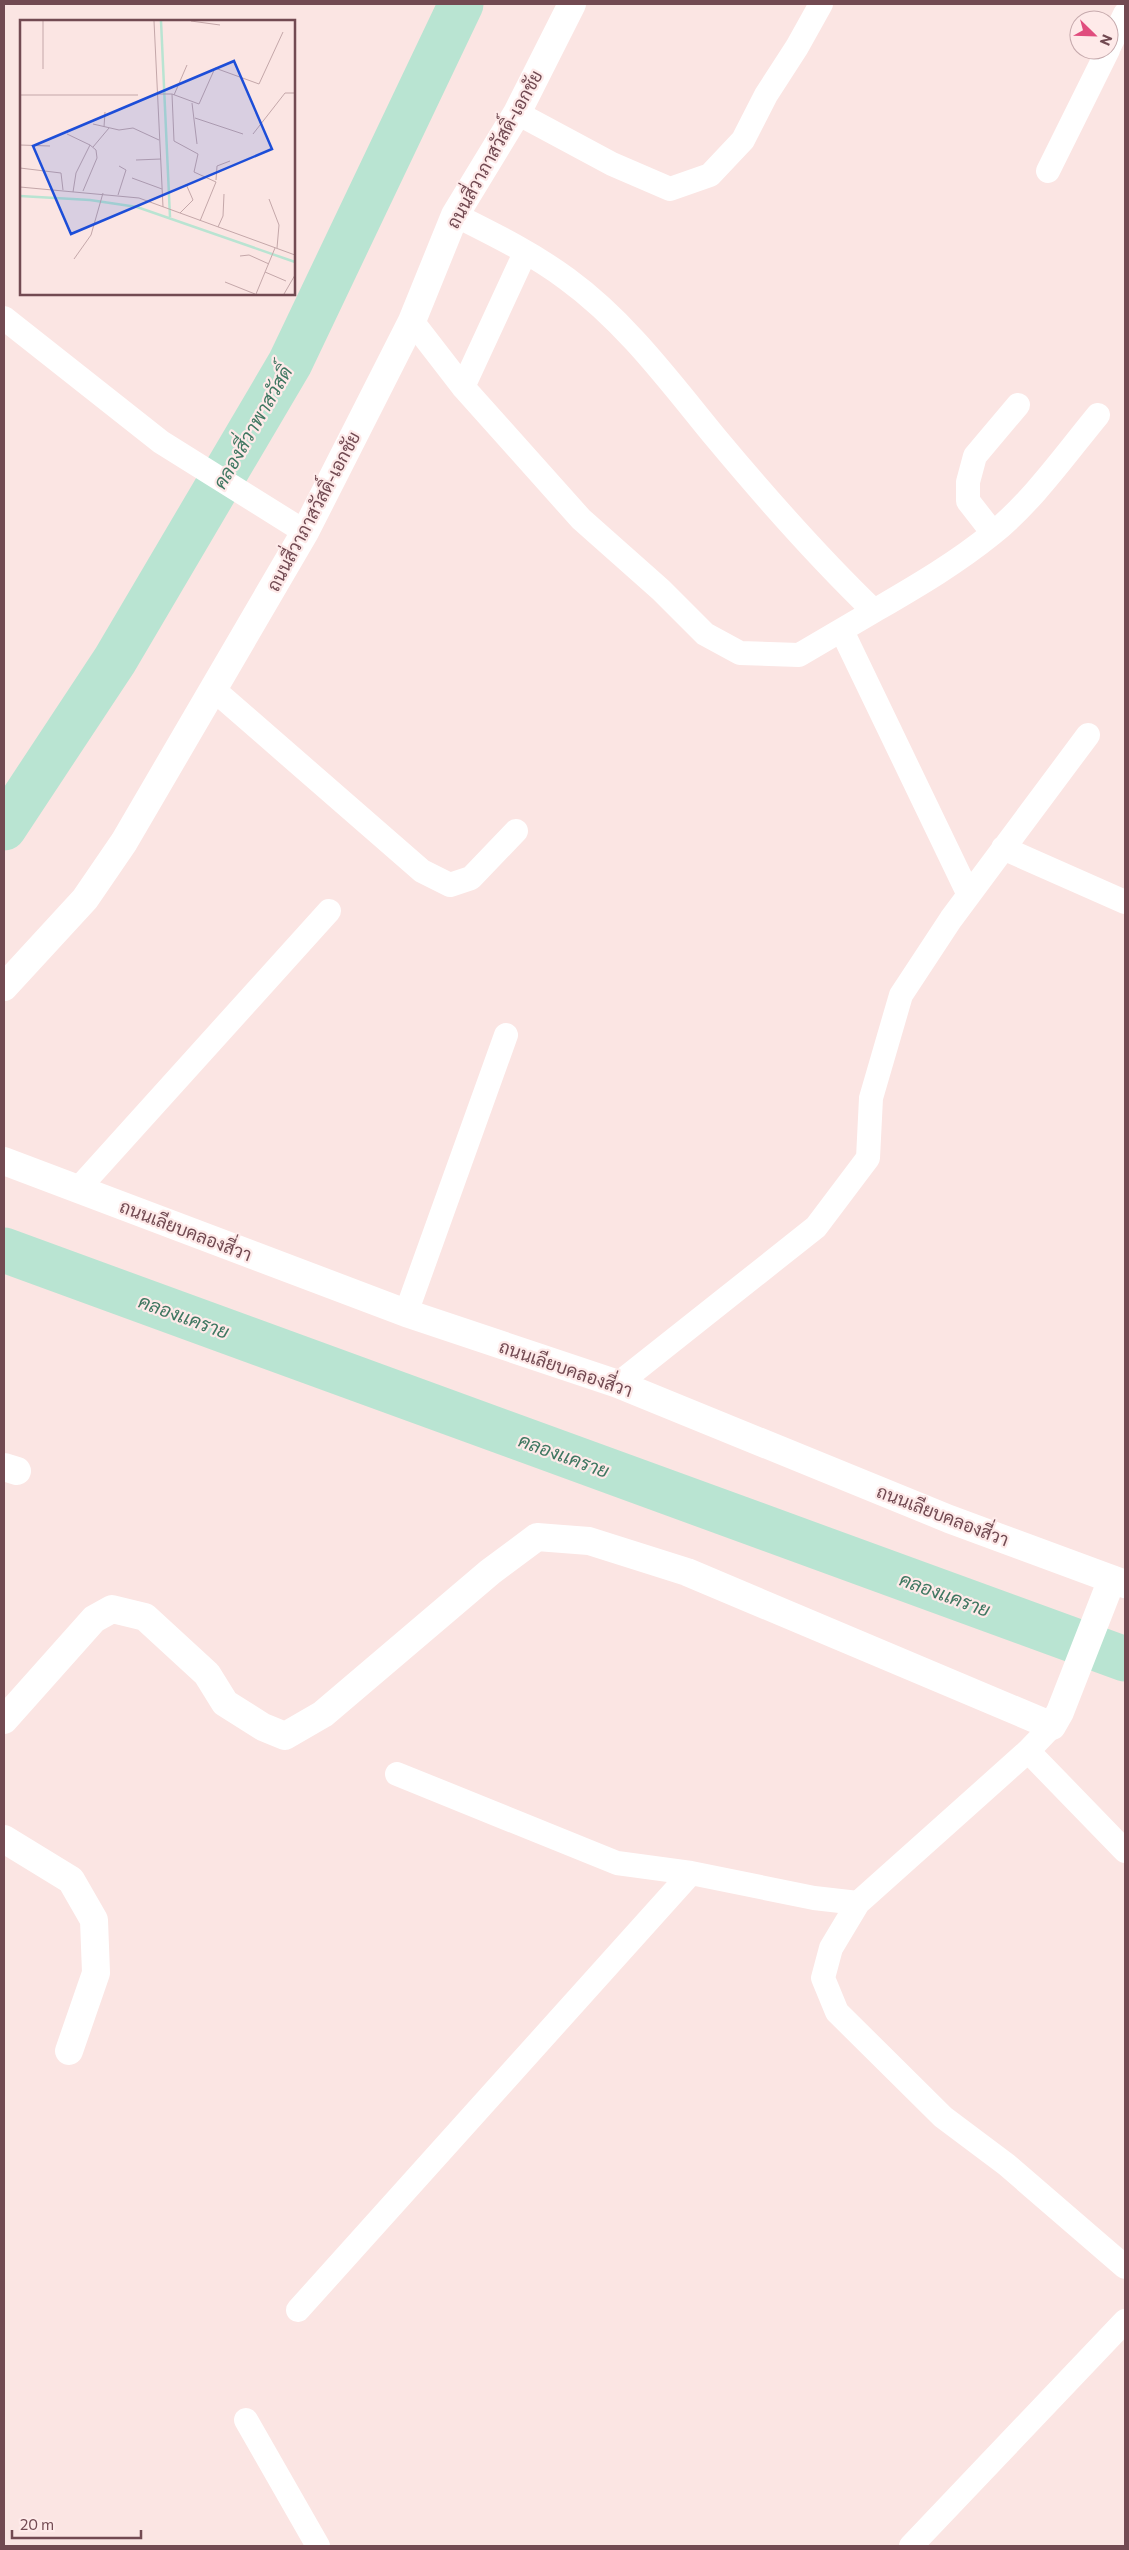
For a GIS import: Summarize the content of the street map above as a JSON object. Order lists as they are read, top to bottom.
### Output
{
  "streets": {
    "street": ["ถนนสี่วาภาสวัสดิ์-เอกชัย", "ถนนเลียบคลองสี่วา"]
  },
  "water": ["คลองสี่วาพาสวัสดิ์", "คลองเเคราย"],
  "scale_bar": "20 m",
  "north": "bottom right"
}
